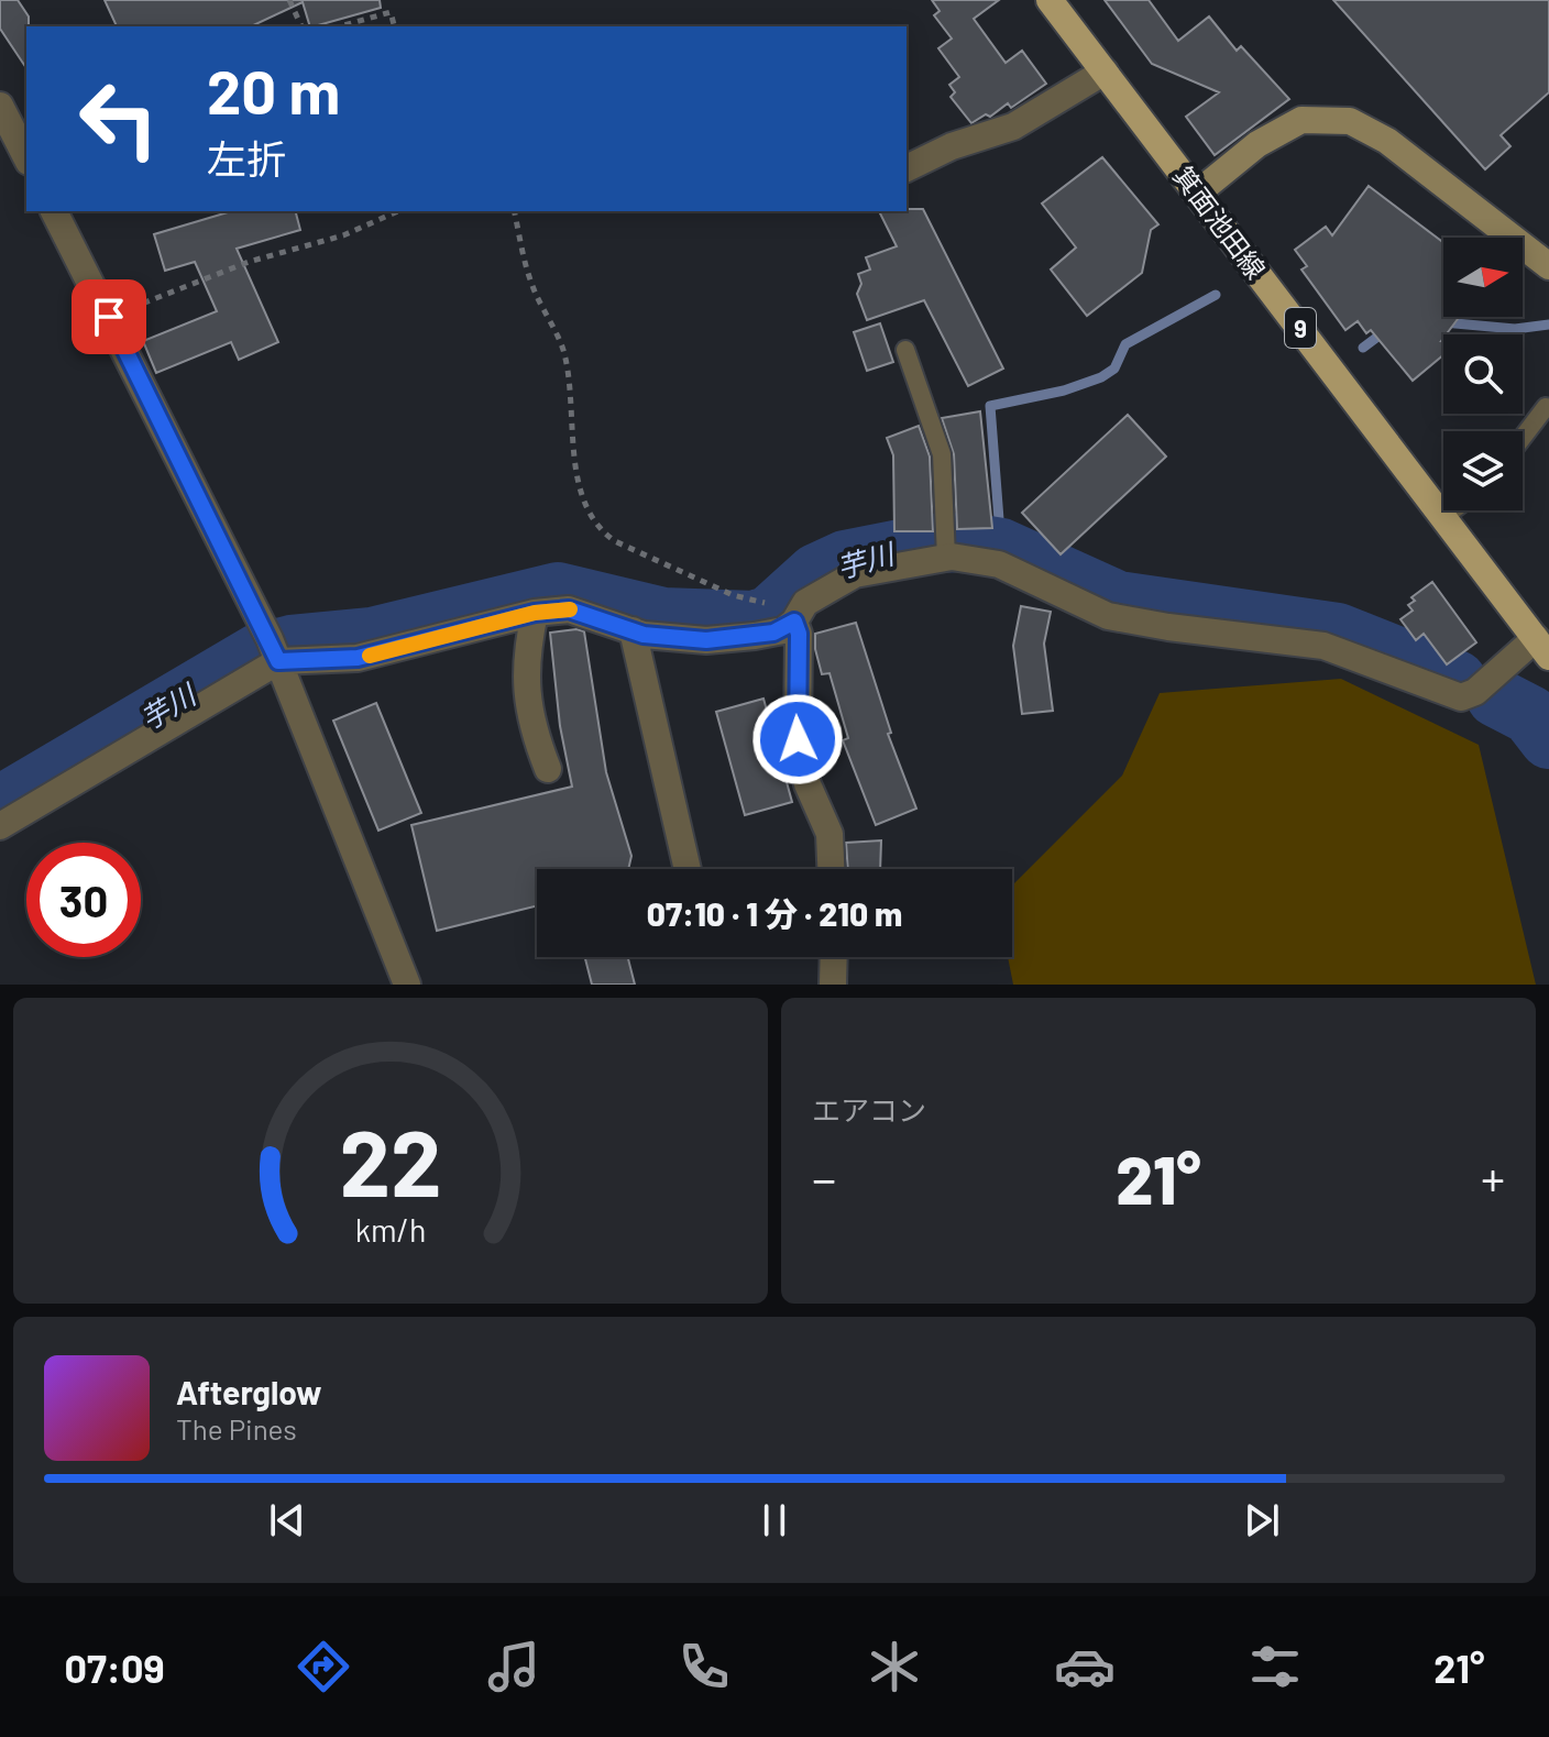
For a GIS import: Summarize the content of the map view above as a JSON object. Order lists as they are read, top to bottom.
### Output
{
  "streets": {
    "main road": ["箕面池田線", "9"]
  },
  "water": ["芋川"],
  "north": "right",
  "page": {
    "turn": ["20 m", "左折"],
    "limit": "30",
    "trip": "07:10 · 1 分 · 210 m",
    "tile": "エアコン",
    "heat": ["−", "21°", "+"],
    "song": ["Afterglow", "The Pines"],
    "tabs": ["07:09", "21°"],
    "gauge": ["22", "km/h"]
  }
}
